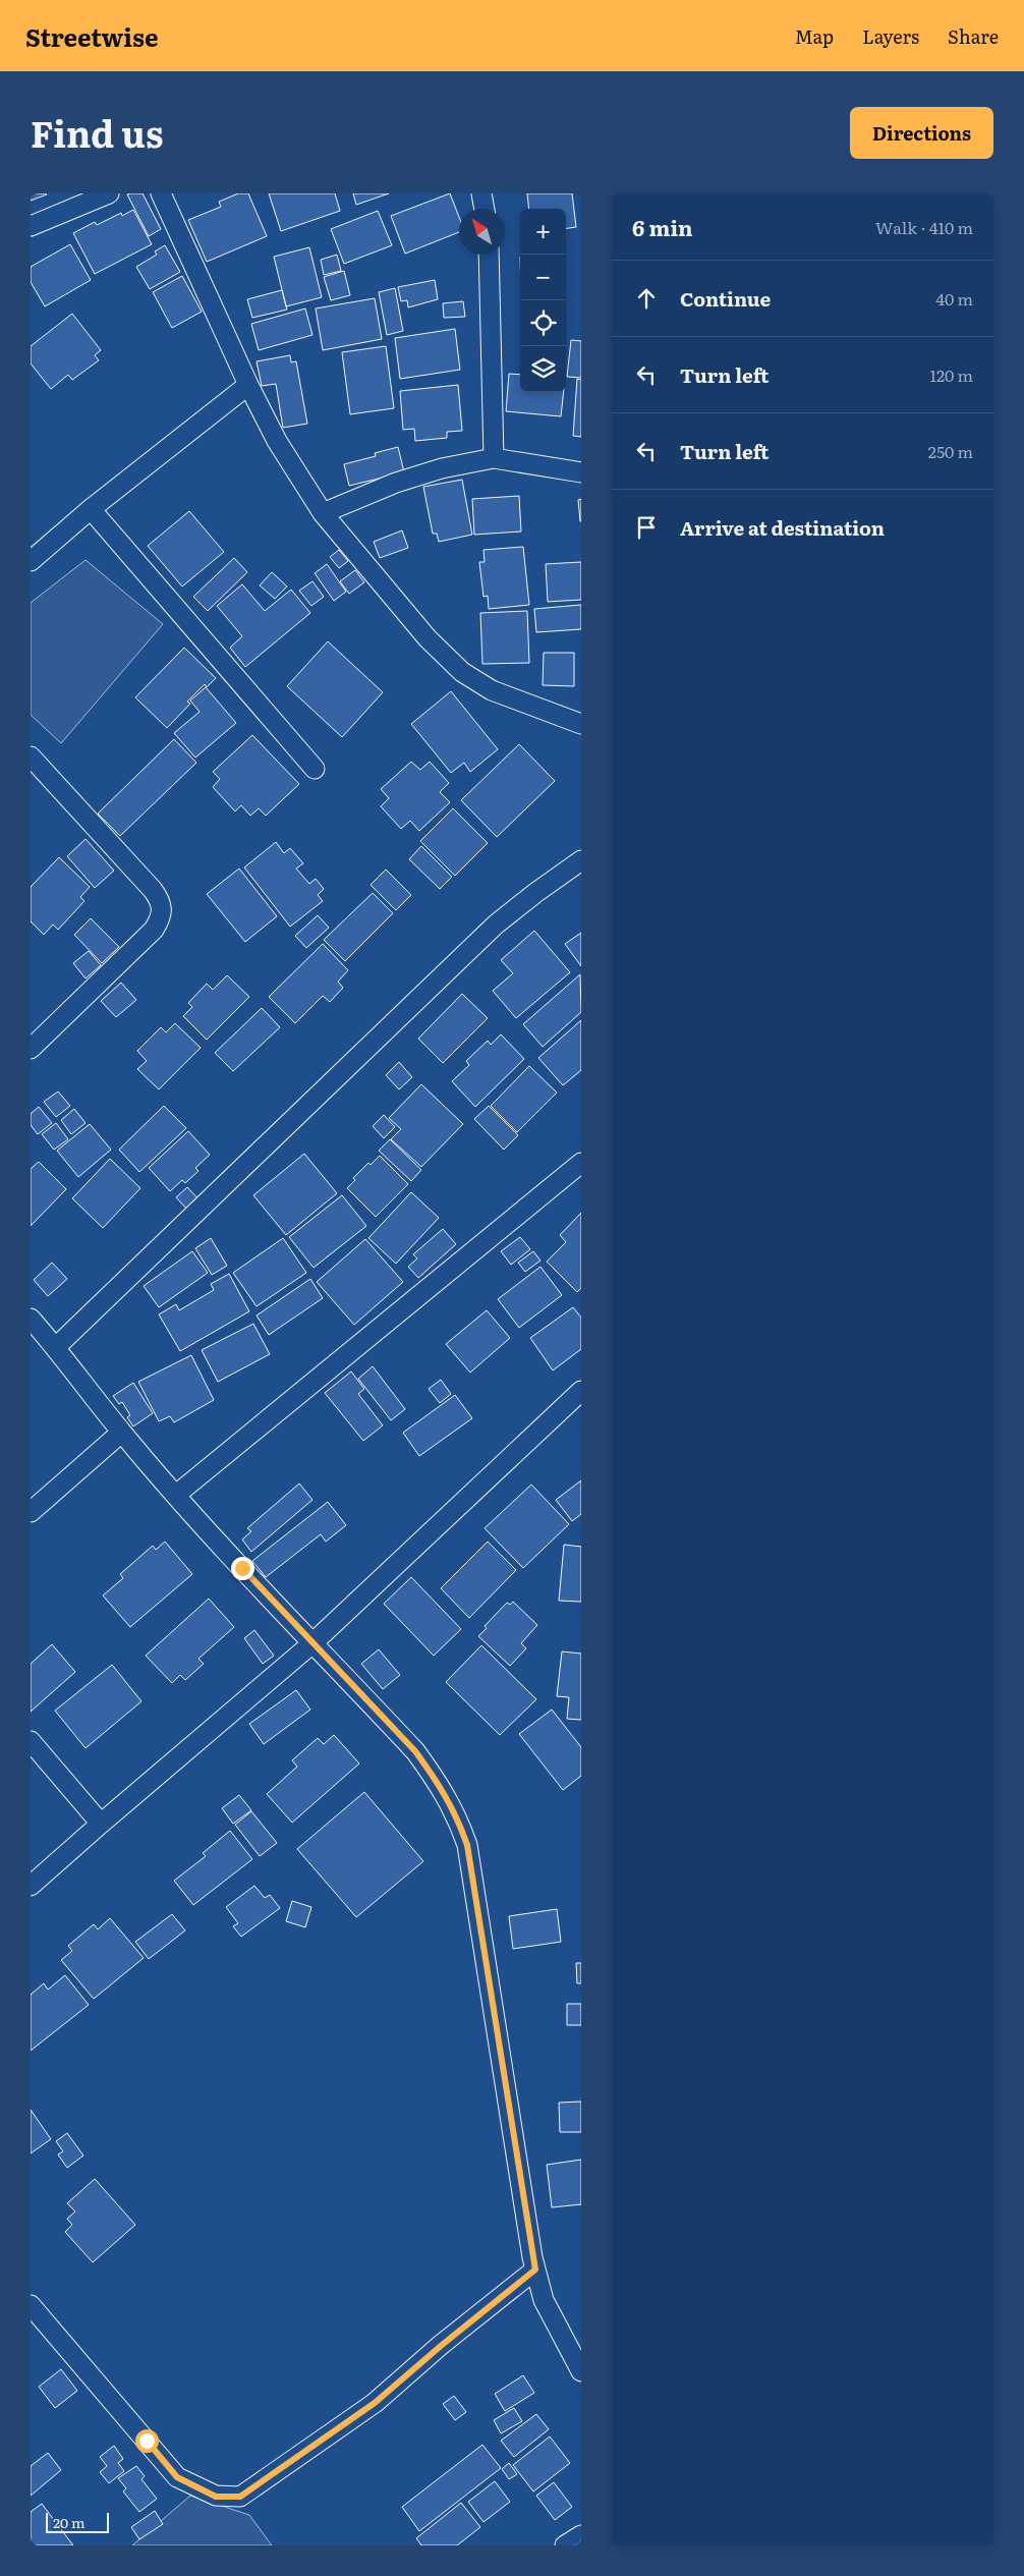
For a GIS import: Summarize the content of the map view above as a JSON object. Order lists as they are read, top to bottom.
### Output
{
  "scale_bar": "20 m",
  "north": "top left",
  "page": {
    "header": "Streetwise",
    "nav": ["Map", "Layers", "Share"],
    "title": "Find us",
    "buttons": "Directions",
    "heading": ["6 min", "Walk · 410 m"],
    "map_buttons": ["+", "−"],
    "list": [
      ["Continue", "40 m"],
      ["Turn left", "120 m"],
      ["Turn left", "250 m"],
      "Arrive at destination"
    ],
    "scale": "20 m"
  }
}
